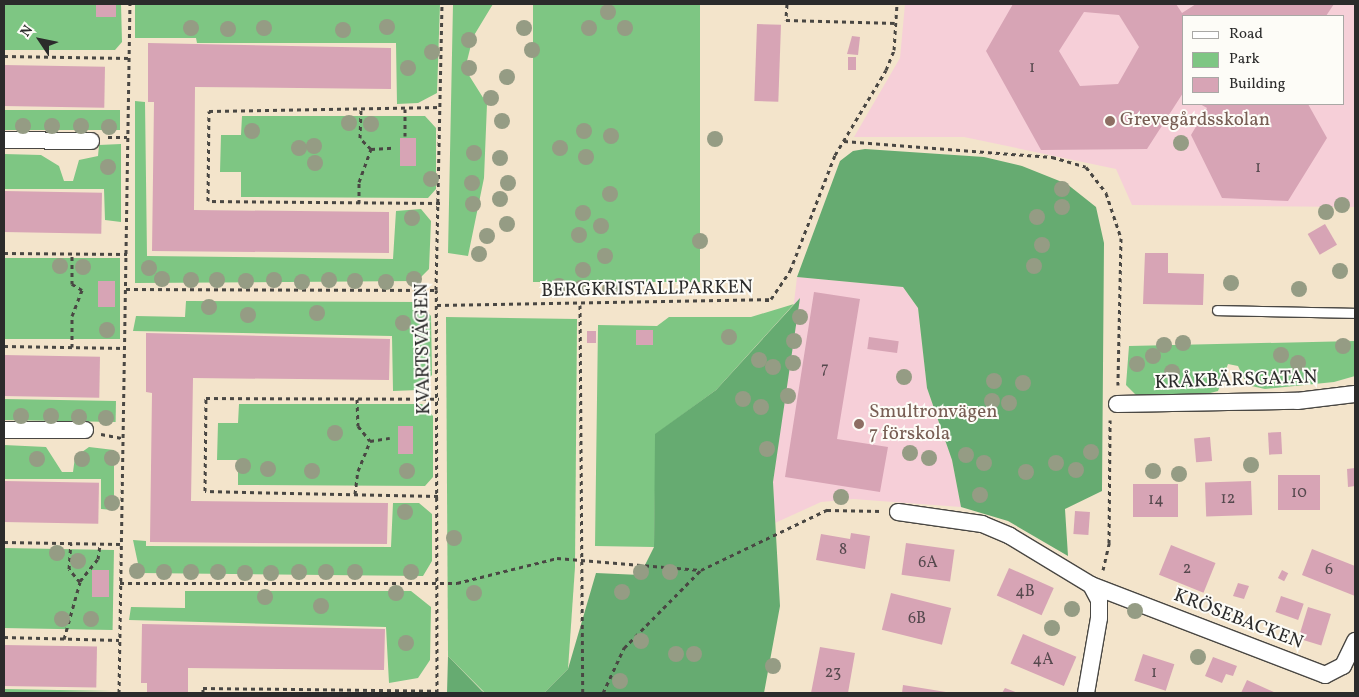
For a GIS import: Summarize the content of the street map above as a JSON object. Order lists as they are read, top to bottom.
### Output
{
  "streets": {
    "street": ["KRÅKBÄRSGATAN", "KRÖSEBACKEN"],
    "path": ["BERGKRISTALLPARKEN", "KVARTSVÄGEN"]
  },
  "crossings": [
    ["BERGKRISTALLPARKEN", "KVARTSVÄGEN"]
  ],
  "places": ["Grevegårdsskolan", "Smultronvägen 7 förskola"],
  "house_numbers": [
    "1",
    "1",
    "7",
    "10",
    "12",
    "14",
    "8",
    "6A",
    "2",
    "6",
    "4B",
    "6B",
    "4A",
    "23",
    "1"
  ],
  "legend": ["Road", "Park", "Building"],
  "north": "top left"
}
